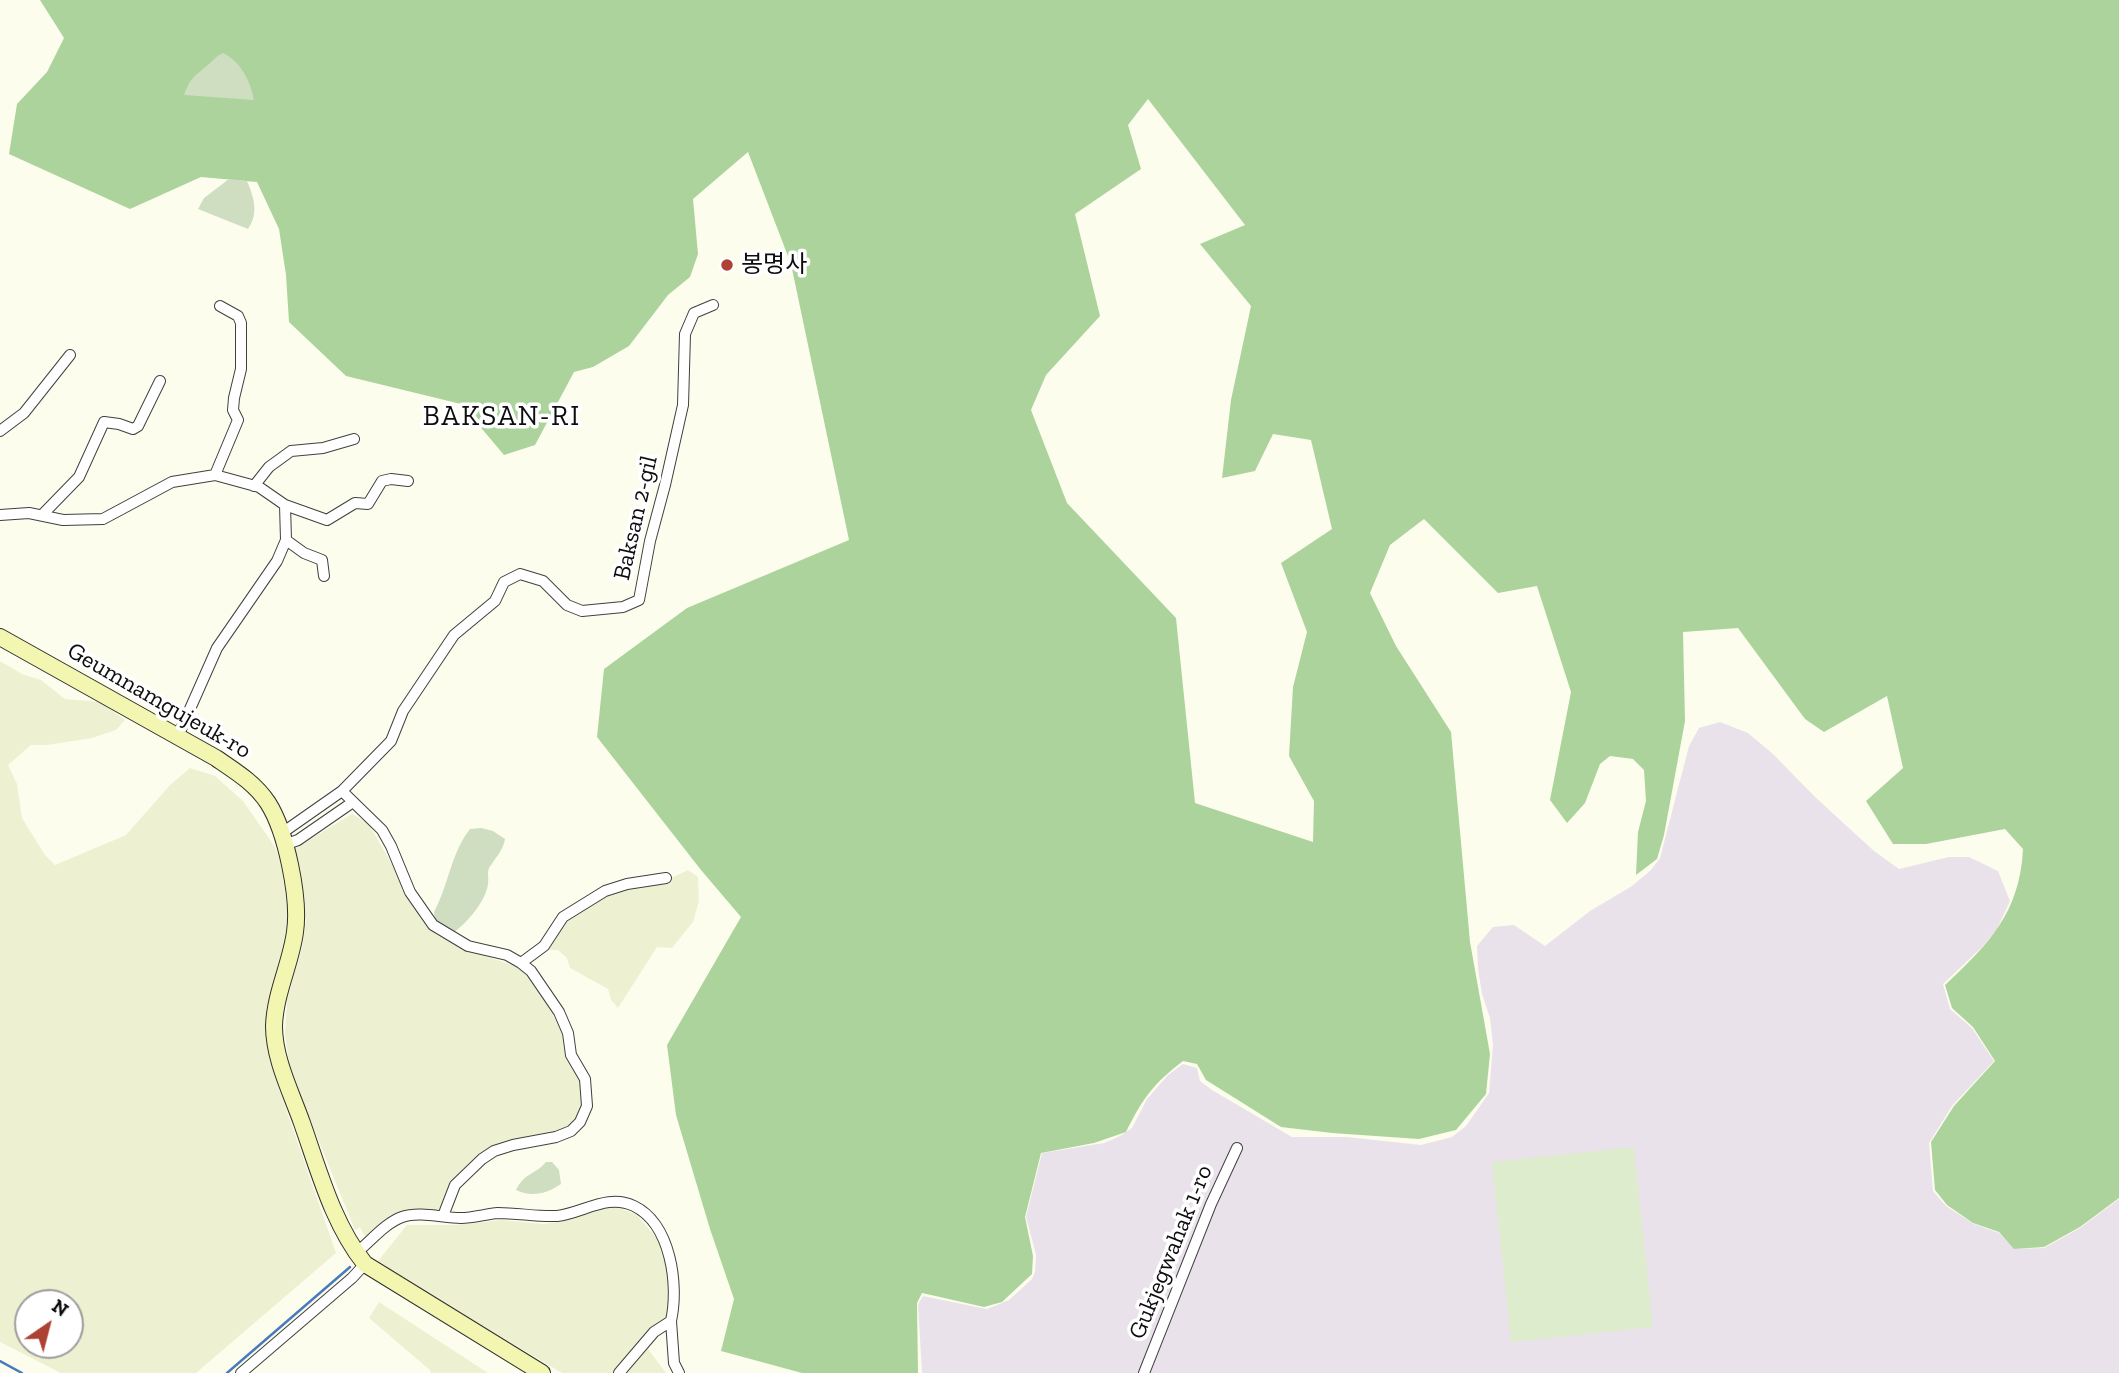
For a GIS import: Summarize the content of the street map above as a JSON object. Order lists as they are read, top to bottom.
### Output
{
  "streets": {
    "main road": ["Geumnamgujeuk-ro"],
    "street": ["Baksan 2-gil", "Gukjegwahak 1-ro"]
  },
  "crossings": [
    ["Baksan 2-gil", "Geumnamgujeuk-ro"]
  ],
  "districts": ["BAKSAN-RI"],
  "places": ["봉명사"],
  "north": "top right"
}
